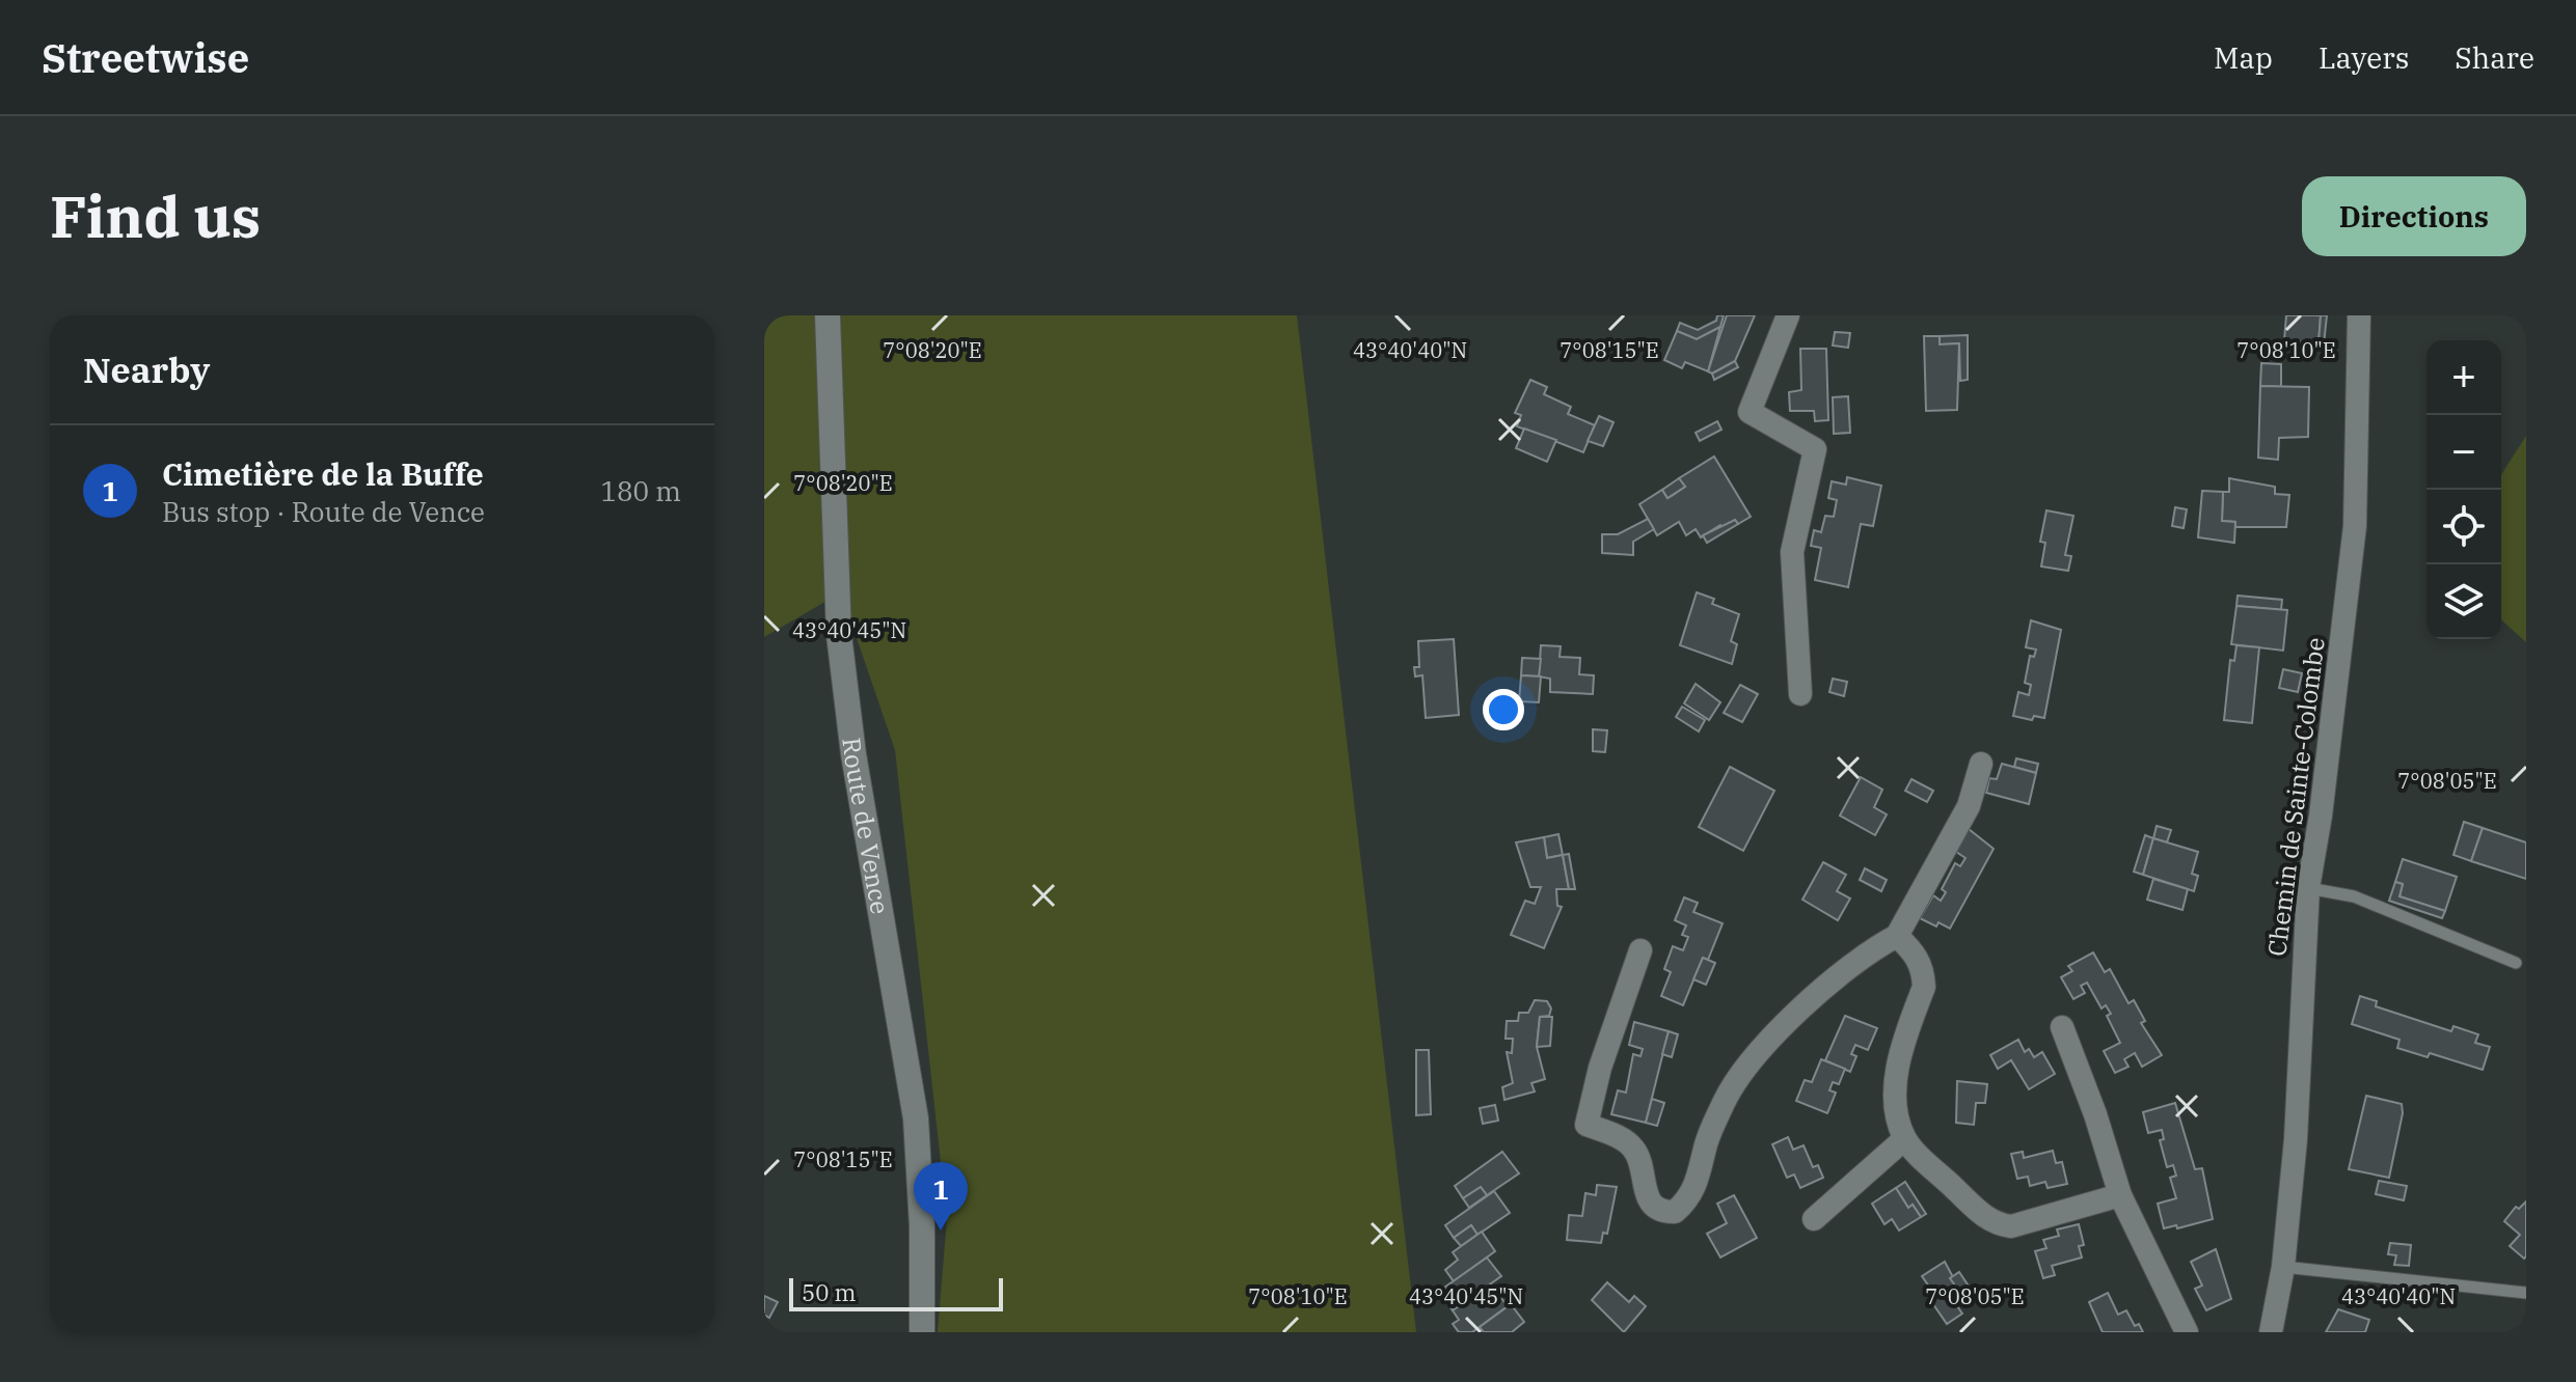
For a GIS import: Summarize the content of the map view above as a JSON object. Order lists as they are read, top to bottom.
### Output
{
  "streets": {
    "main road": ["Route de Vence"],
    "street": ["Chemin de Sainte-Colombe"]
  },
  "scale_bar": "50 m",
  "page": {
    "header": "Streetwise",
    "nav": ["Map", "Layers", "Share"],
    "buttons": "Directions",
    "title": "Find us",
    "heading": "Nearby",
    "map_buttons": ["+", "−"],
    "list": [
      {
        "mark": "1",
        "name": "Cimetière de la Buffe",
        "note": "Bus stop · Route de Vence",
        "value": "180 m"
      }
    ],
    "pins": "1",
    "scale": "50 m"
  },
  "coordinates": [
    "7°08'20\"E",
    "43°40'40\"N",
    "7°08'15\"E",
    "7°08'10\"E",
    "43°40'45\"N",
    "7°08'05\"E"
  ]
}
